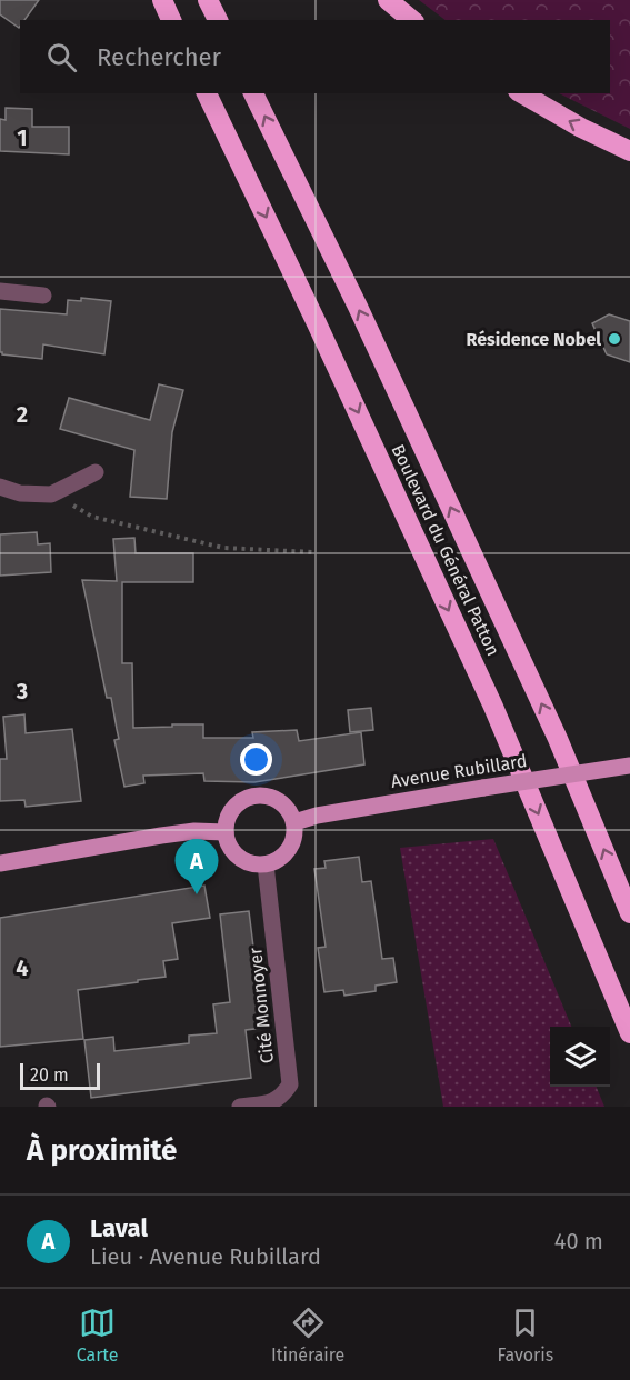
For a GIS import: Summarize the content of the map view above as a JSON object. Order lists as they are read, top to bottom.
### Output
{
  "streets": {
    "highway": ["Boulevard du Général Patton"],
    "main road": ["Avenue Rubillard"],
    "street": ["Cité Monnoyer"]
  },
  "crossings": [
    ["Avenue Rubillard", "Cité Monnoyer"]
  ],
  "places": ["Résidence Nobel"],
  "scale_bar": "20 m",
  "page": {
    "search": "Rechercher",
    "pins": "A",
    "scale": "20 m",
    "heading": "À proximité",
    "list": [
      {
        "mark": "A",
        "name": "Laval",
        "note": "Lieu · Avenue Rubillard",
        "value": "40 m"
      }
    ],
    "nav": ["Carte", "Itinéraire", "Favoris"]
  },
  "grid": {
    "rows": [
      "1",
      "2",
      "3",
      "4"
    ]
  }
}
